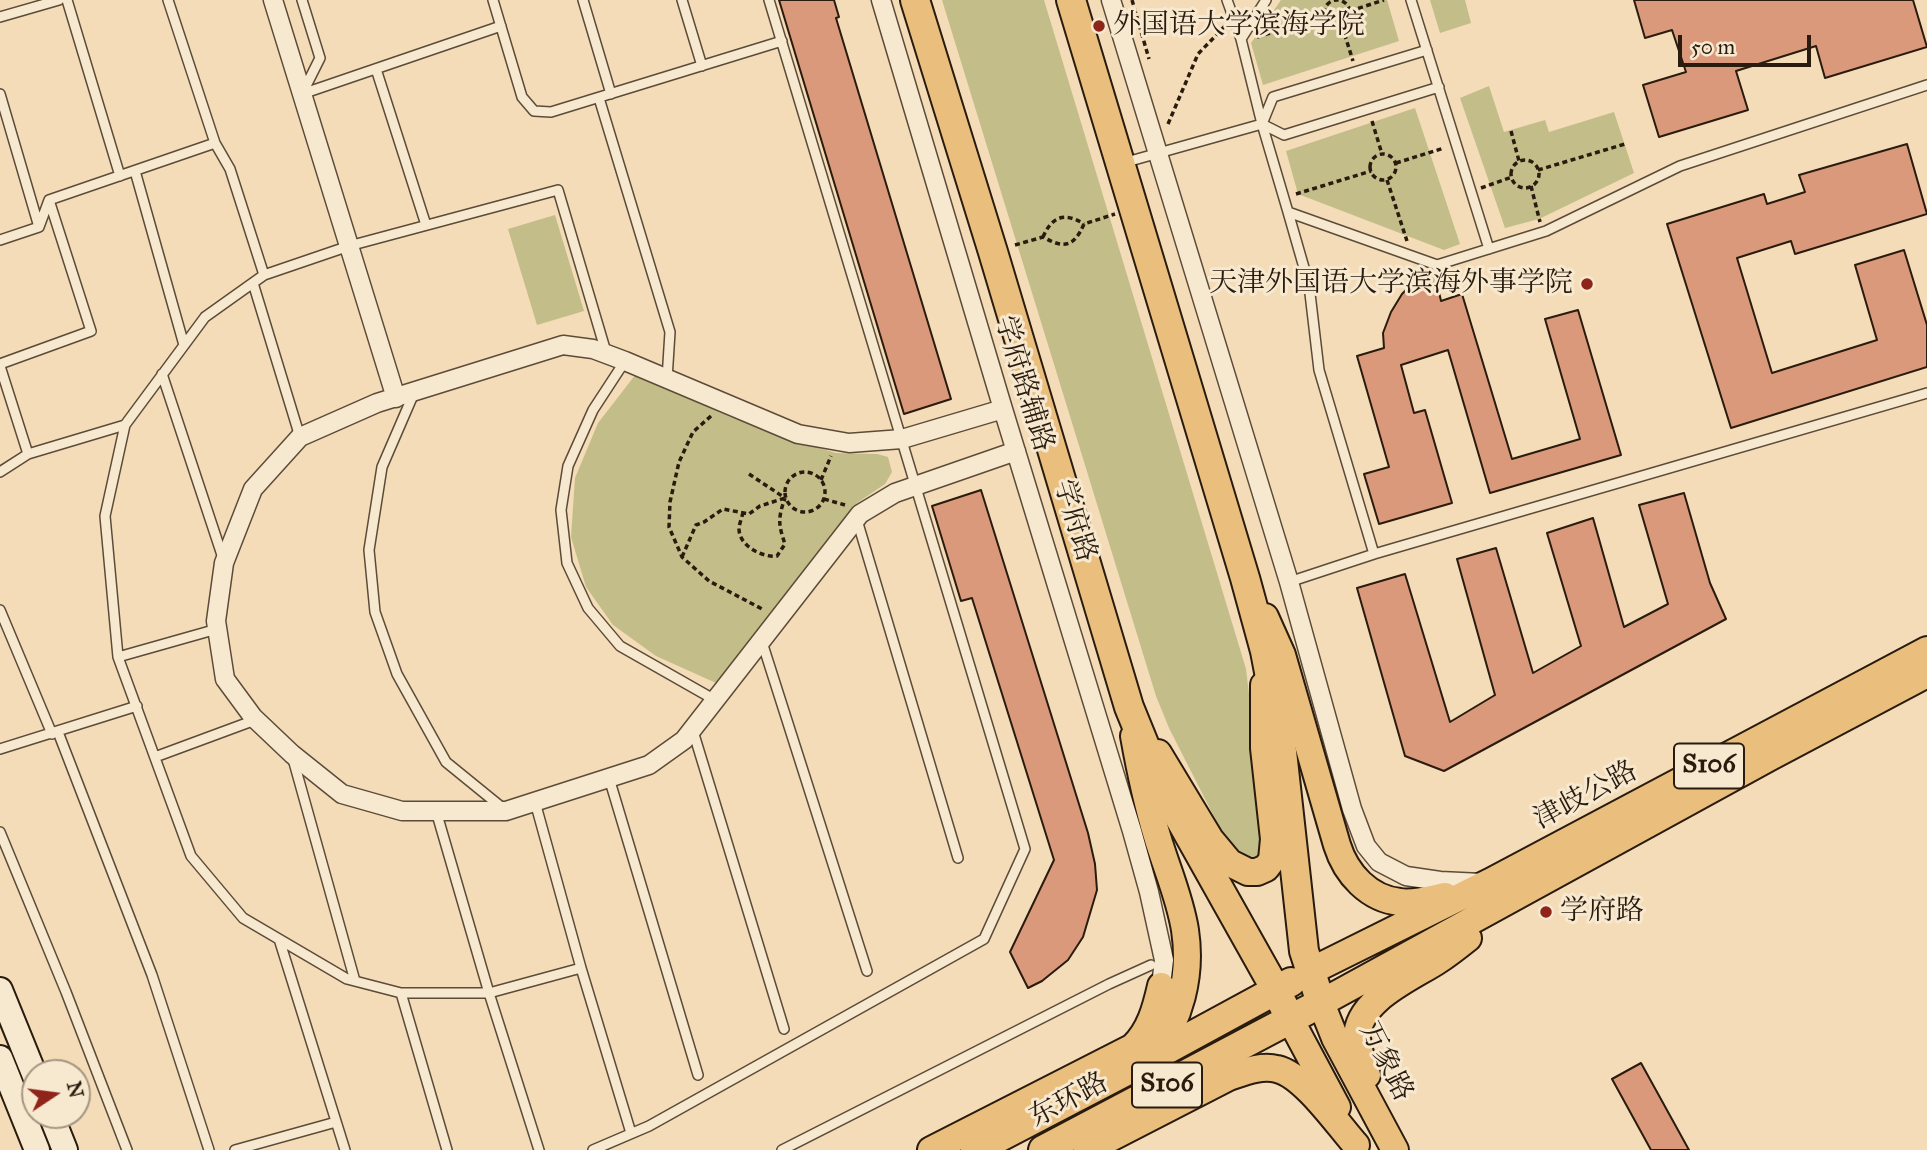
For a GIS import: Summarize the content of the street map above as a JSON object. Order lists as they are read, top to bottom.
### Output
{
  "streets": {
    "highway": ["学府路", "S106", "东环路"],
    "main road": ["津歧公路", "万象路"],
    "street": ["学府路辅路"]
  },
  "crossings": [
    ["学府路", "东环路"],
    ["津歧公路", "万象路"],
    ["津歧公路", "东环路"],
    ["万象路", "东环路"]
  ],
  "places": ["外国语大学滨海学院", "天津外国语大学滨海外事学院", "学府路"],
  "scale_bar": "50 m",
  "north": "right"
}
